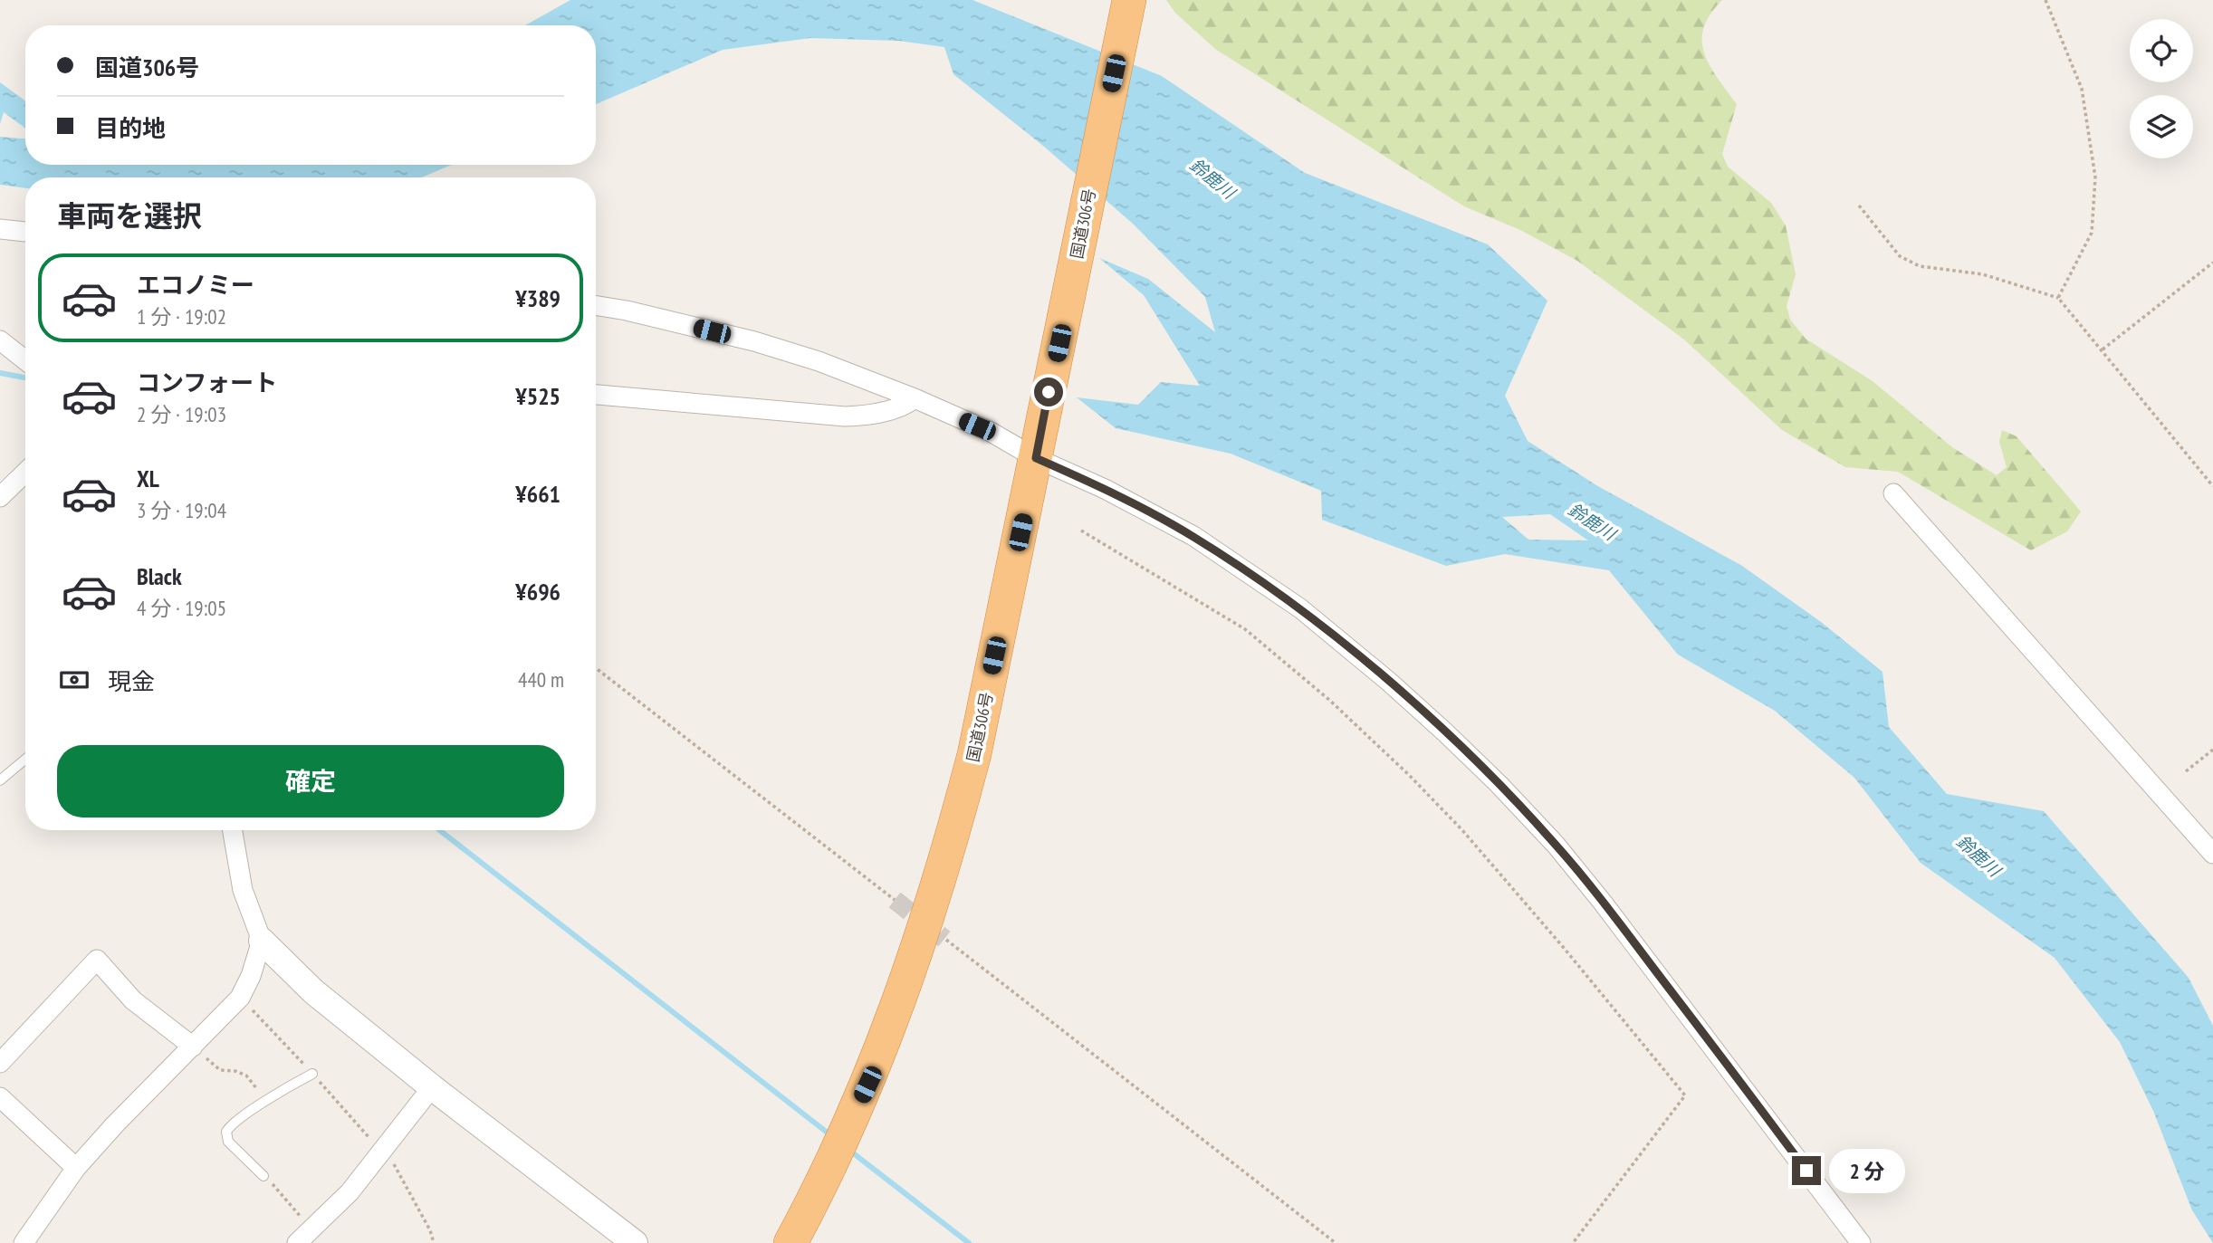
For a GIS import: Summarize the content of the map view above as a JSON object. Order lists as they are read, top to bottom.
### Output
{
  "streets": {
    "highway": ["国道306号"]
  },
  "water": ["鈴鹿川"],
  "page": {
    "banner": ["国道306号", "目的地"],
    "heading": "車両を選択",
    "list": [
      {
        "name": "エコノミー",
        "note": "1 分 · 19:02",
        "value": "¥389"
      },
      {
        "name": "コンフォート",
        "note": "2 分 · 19:03",
        "value": "¥525"
      },
      {
        "name": "XL",
        "note": "3 分 · 19:04",
        "value": "¥661"
      },
      {
        "name": "Black",
        "note": "4 分 · 19:05",
        "value": "¥696"
      }
    ],
    "pay": ["現金", "440 m"],
    "buttons": "確定",
    "bubble": "2 分"
  }
}
